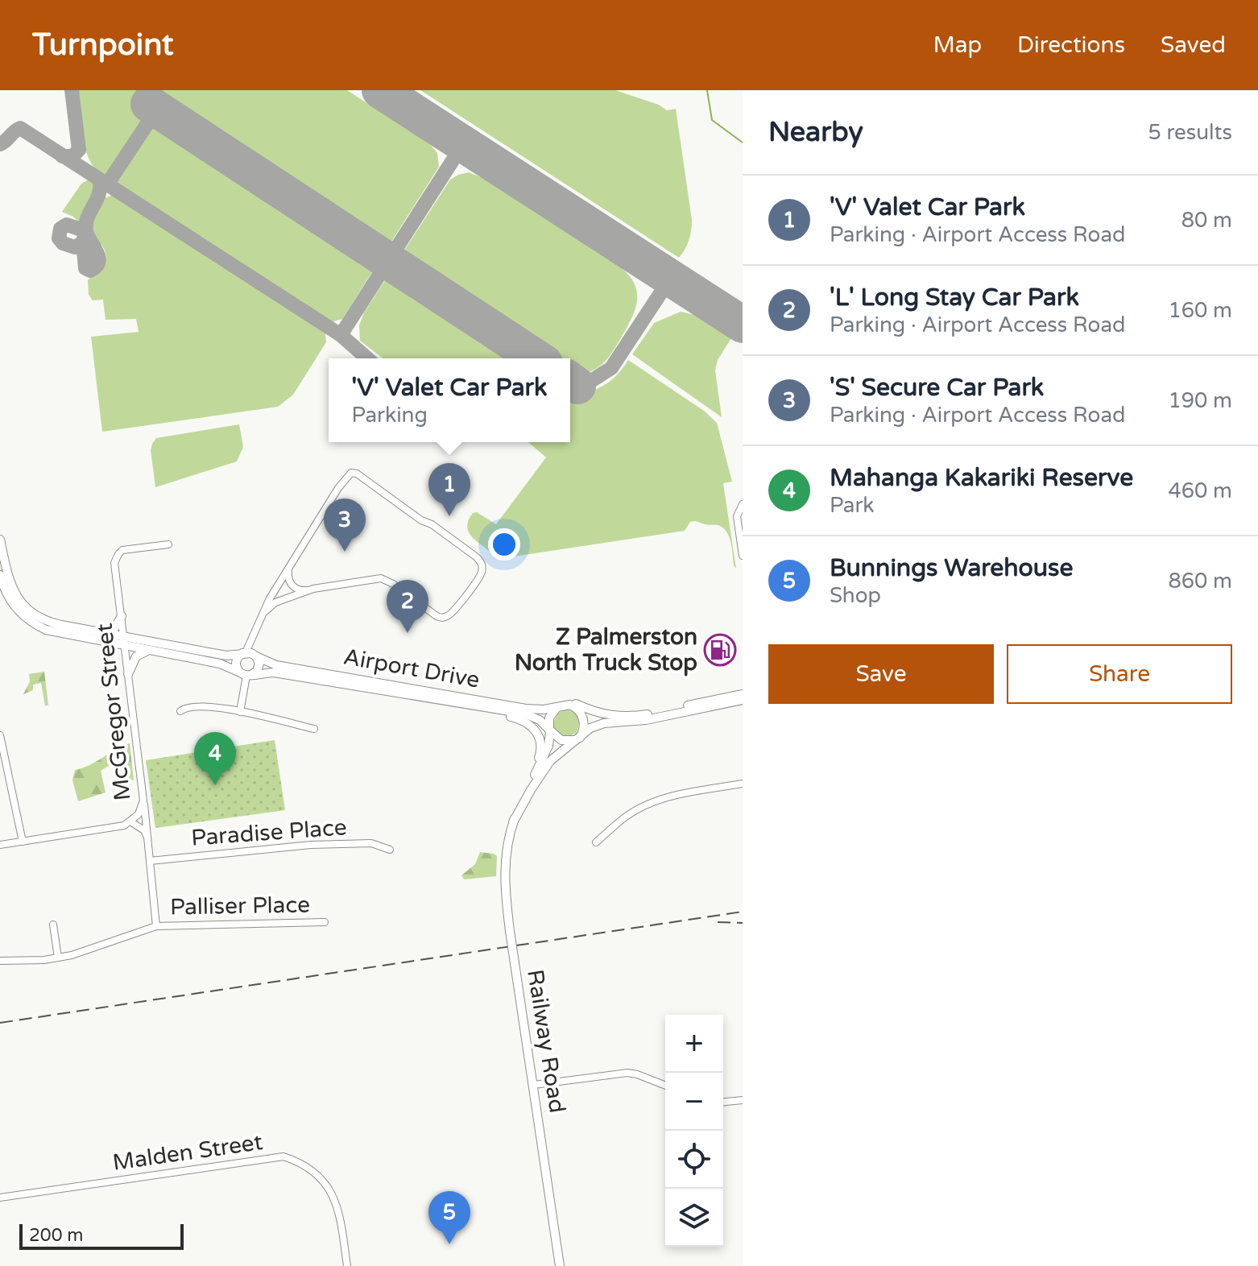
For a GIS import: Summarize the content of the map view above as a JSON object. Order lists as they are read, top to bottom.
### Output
{
  "streets": {
    "main road": ["Airport Drive", "Railway Road"],
    "street": [
      "McGregor Street",
      "Paradise Place",
      "Palliser Place",
      "Malden Street"
    ]
  },
  "crossings": [
    ["Airport Drive", "McGregor Street"],
    ["Airport Drive", "Railway Road"]
  ],
  "places": {
    "fuel station": ["Z Palmerston North Truck Stop"]
  },
  "scale_bar": "200 m",
  "page": {
    "header": "Turnpoint",
    "nav": ["Map", "Directions", "Saved"],
    "heading": ["Nearby", "5 results"],
    "list": [
      {
        "mark": "1",
        "name": "'V' Valet Car Park",
        "note": "Parking · Airport Access Road",
        "value": "80 m"
      },
      {
        "mark": "2",
        "name": "'L' Long Stay Car Park",
        "note": "Parking · Airport Access Road",
        "value": "160 m"
      },
      {
        "mark": "3",
        "name": "'S' Secure Car Park",
        "note": "Parking · Airport Access Road",
        "value": "190 m"
      },
      {
        "mark": "4",
        "name": "Mahanga Kakariki Reserve",
        "note": "Park",
        "value": "460 m"
      },
      {
        "mark": "5",
        "name": "Bunnings Warehouse",
        "note": "Shop",
        "value": "860 m"
      }
    ],
    "popup": ["'V' Valet Car Park", "Parking"],
    "pins": [
      "1",
      "3",
      "2",
      "4",
      "5"
    ],
    "buttons": ["Save", "Share"],
    "map_buttons": ["+", "−"],
    "scale": "200 m"
  }
}
